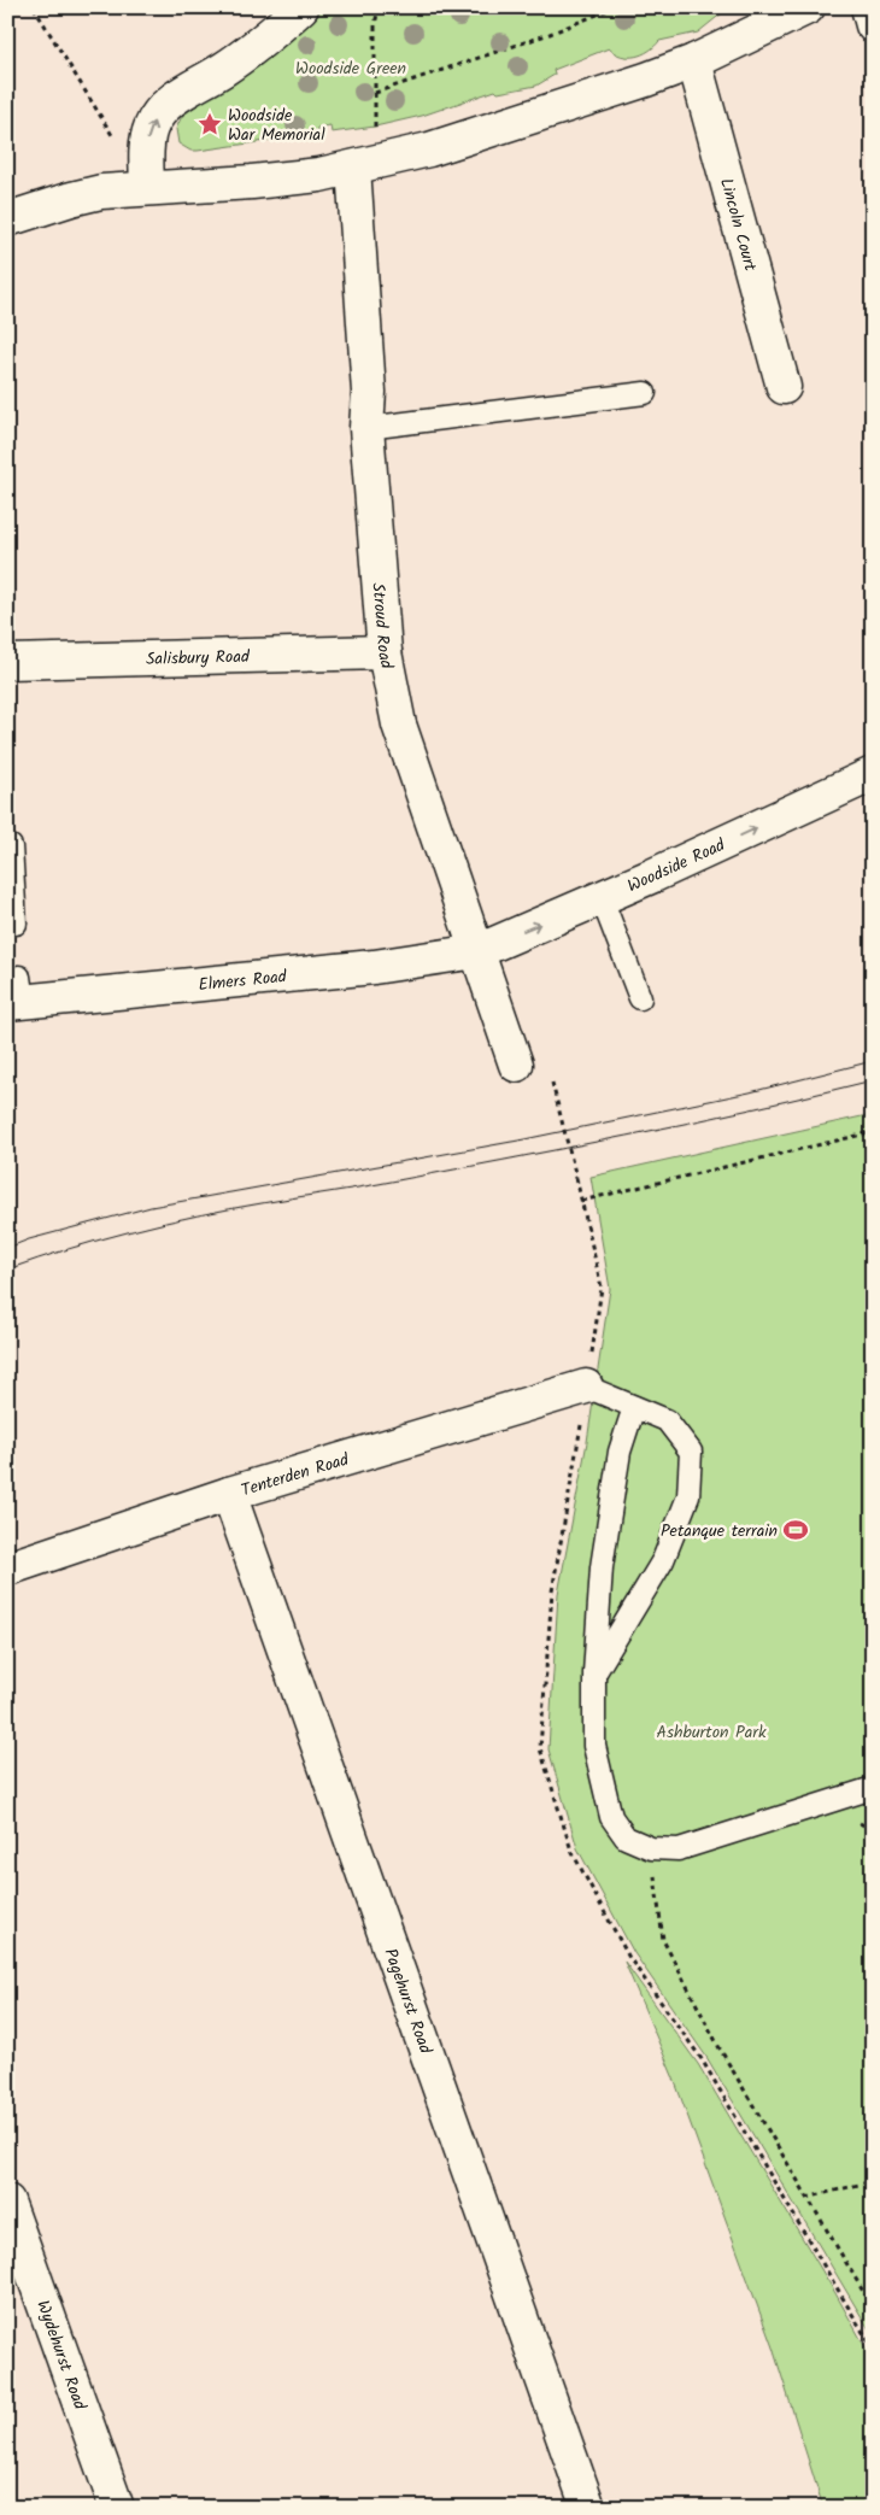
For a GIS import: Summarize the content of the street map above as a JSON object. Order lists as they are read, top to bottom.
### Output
{
  "streets": {
    "street": [
      "Lincoln Court",
      "Stroud Road",
      "Salisbury Road",
      "Woodside Road",
      "Elmers Road",
      "Tenterden Road",
      "Pagehurst Road",
      "Wydehurst Road"
    ]
  },
  "crossings": [
    ["Stroud Road", "Salisbury Road"],
    ["Stroud Road", "Woodside Road"],
    ["Stroud Road", "Elmers Road"],
    ["Woodside Road", "Elmers Road"],
    ["Tenterden Road", "Pagehurst Road"]
  ],
  "one_way": ["Woodside Road"],
  "parks": ["Woodside Green", "Ashburton Park"],
  "places": {
    "place": ["Woodside War Memorial"],
    "sports": ["Petanque terrain"]
  }
}
